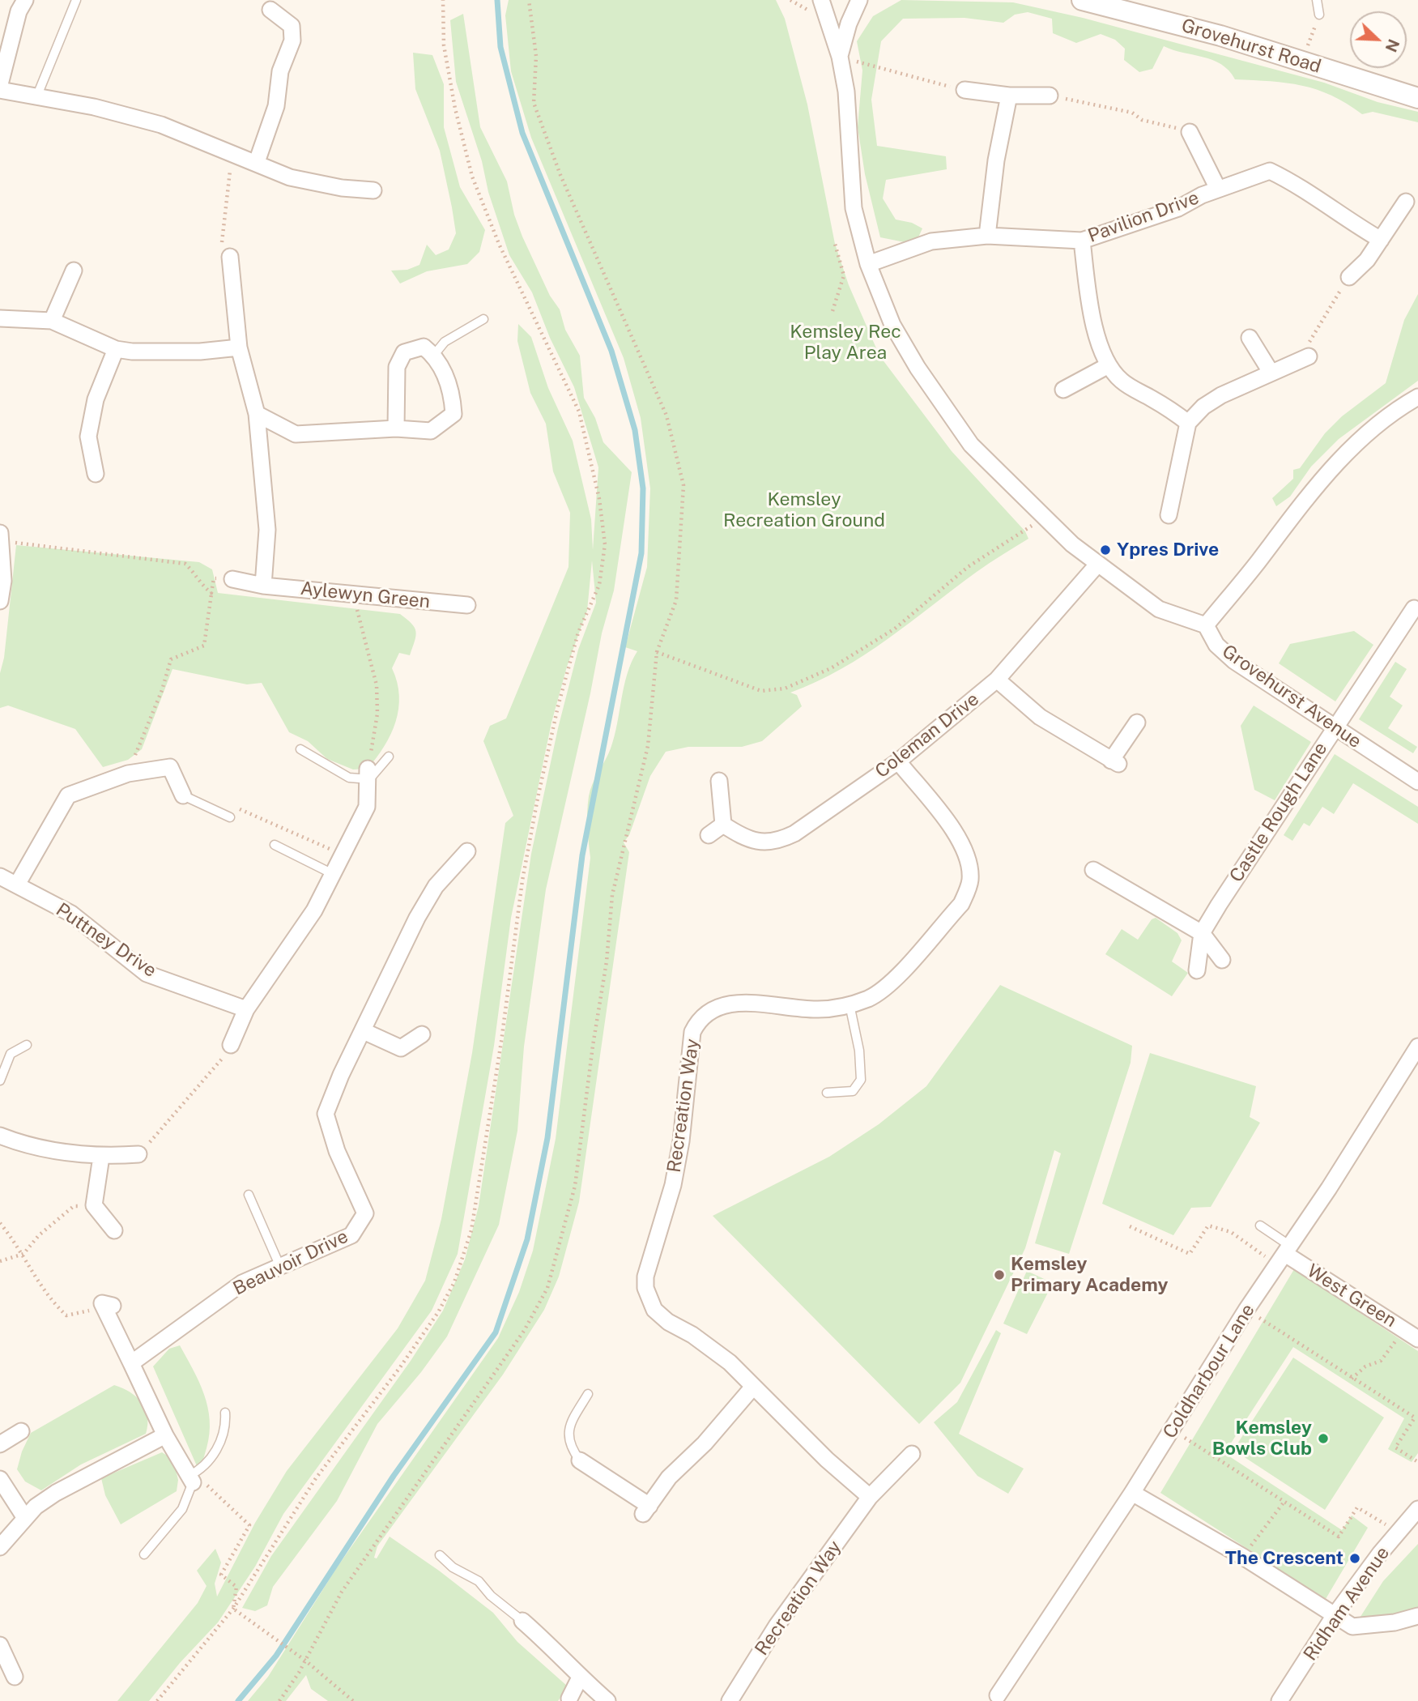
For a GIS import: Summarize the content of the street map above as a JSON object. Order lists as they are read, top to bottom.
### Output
{
  "streets": {
    "street": [
      "Grovehurst Road",
      "Pavilion Drive",
      "Aylewyn Green",
      "Grovehurst Avenue",
      "Coleman Drive",
      "Castle Rough Lane",
      "Puttney Drive",
      "Recreation Way",
      "Beauvoir Drive",
      "West Green",
      "Coldharbour Lane",
      "Ridham Avenue"
    ]
  },
  "crossings": [
    ["Grovehurst Avenue", "Castle Rough Lane"],
    ["Coleman Drive", "Recreation Way"],
    ["West Green", "Coldharbour Lane"]
  ],
  "parks": ["Kemsley Rec Play Area", "Kemsley Recreation Ground"],
  "places": [
    "Ypres Drive",
    "Kemsley Primary Academy",
    "Kemsley Bowls Club",
    "The Crescent"
  ],
  "north": "bottom right"
}
